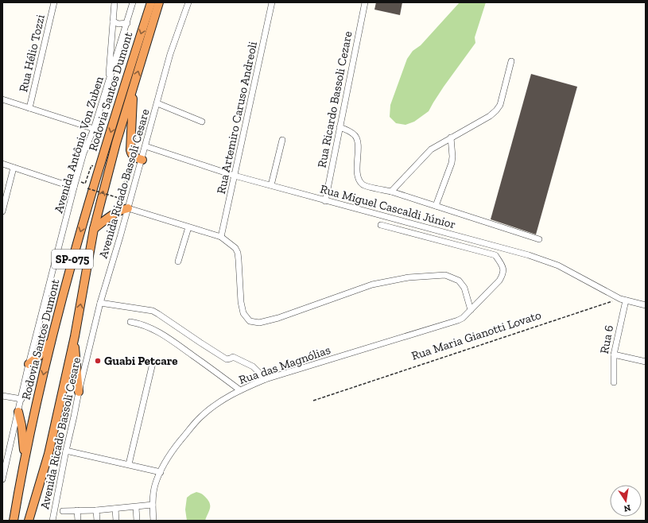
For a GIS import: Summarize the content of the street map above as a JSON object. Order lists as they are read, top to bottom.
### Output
{
  "streets": {
    "highway": ["Rodovia Santos Dumont", "SP-075"],
    "street": [
      "Rua Hélio Tozzi",
      "Rua Ricardo Bassoli Cezare",
      "Rua Artemiro Caruso Andreoli",
      "Avenida Antônio Von Zuben",
      "Avenida Ricado Bassoli Cesare",
      "Rua Miguel Cascaldi Júnior",
      "Rua 6",
      "Rua das Magnólias"
    ],
    "path": ["Rua Maria Gianotti Lovato"]
  },
  "crossings": [
    ["Rua Ricardo Bassoli Cezare", "Rua Miguel Cascaldi Júnior"],
    ["Rua Artemiro Caruso Andreoli", "Rua Miguel Cascaldi Júnior"],
    ["Avenida Ricado Bassoli Cesare", "Rua Miguel Cascaldi Júnior"],
    ["Rua Miguel Cascaldi Júnior", "Rua Maria Gianotti Lovato"],
    ["Rua Miguel Cascaldi Júnior", "Rua 6"],
    ["Rua Maria Gianotti Lovato", "Rua 6"]
  ],
  "places": ["Guabi Petcare"],
  "north": "bottom"
}
